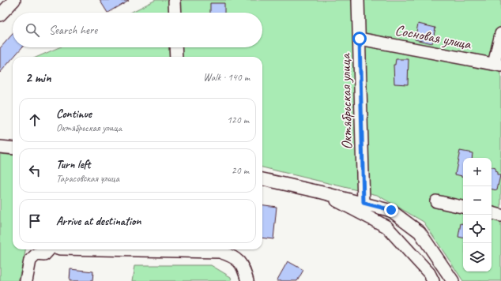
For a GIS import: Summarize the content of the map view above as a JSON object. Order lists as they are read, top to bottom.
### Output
{
  "streets": {
    "street": ["Сосновая улица", "Октябрьская улица"]
  },
  "crossings": [
    ["Сосновая улица", "Октябрьская улица"]
  ],
  "page": {
    "search": "Search here",
    "heading": ["2 min", "Walk · 140 m"],
    "list": [
      ["Continue", "Октябрьская улица", "120 m"],
      ["Turn left", "Тарасовская улица", "20 m"],
      "Arrive at destination"
    ],
    "map_buttons": ["+", "−"]
  }
}
